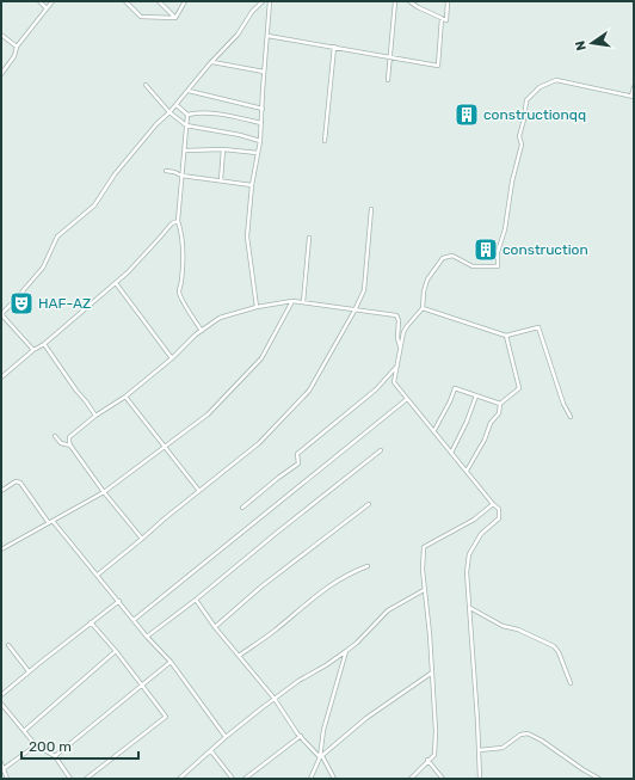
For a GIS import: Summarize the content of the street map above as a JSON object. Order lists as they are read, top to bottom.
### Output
{
  "places": {
    "building": ["constructionqq", "construction"],
    "theatre": ["HAF-AZ"]
  },
  "scale_bar": "200 m",
  "north": "left"
}
